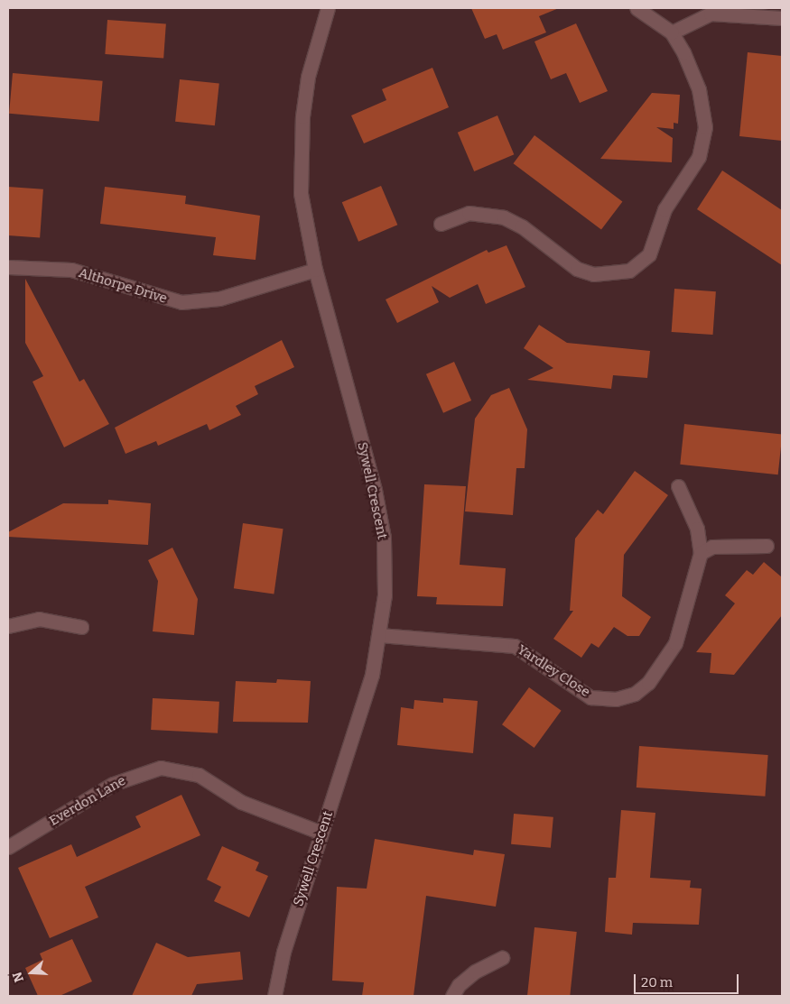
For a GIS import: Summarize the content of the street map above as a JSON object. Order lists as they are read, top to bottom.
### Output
{
  "streets": {
    "street": [
      "Althorpe Drive",
      "Sywell Crescent",
      "Yardley Close",
      "Everdon Lane"
    ]
  },
  "crossings": [
    ["Althorpe Drive", "Sywell Crescent"],
    ["Sywell Crescent", "Yardley Close"],
    ["Sywell Crescent", "Everdon Lane"]
  ],
  "scale_bar": "20 m",
  "north": "left"
}
